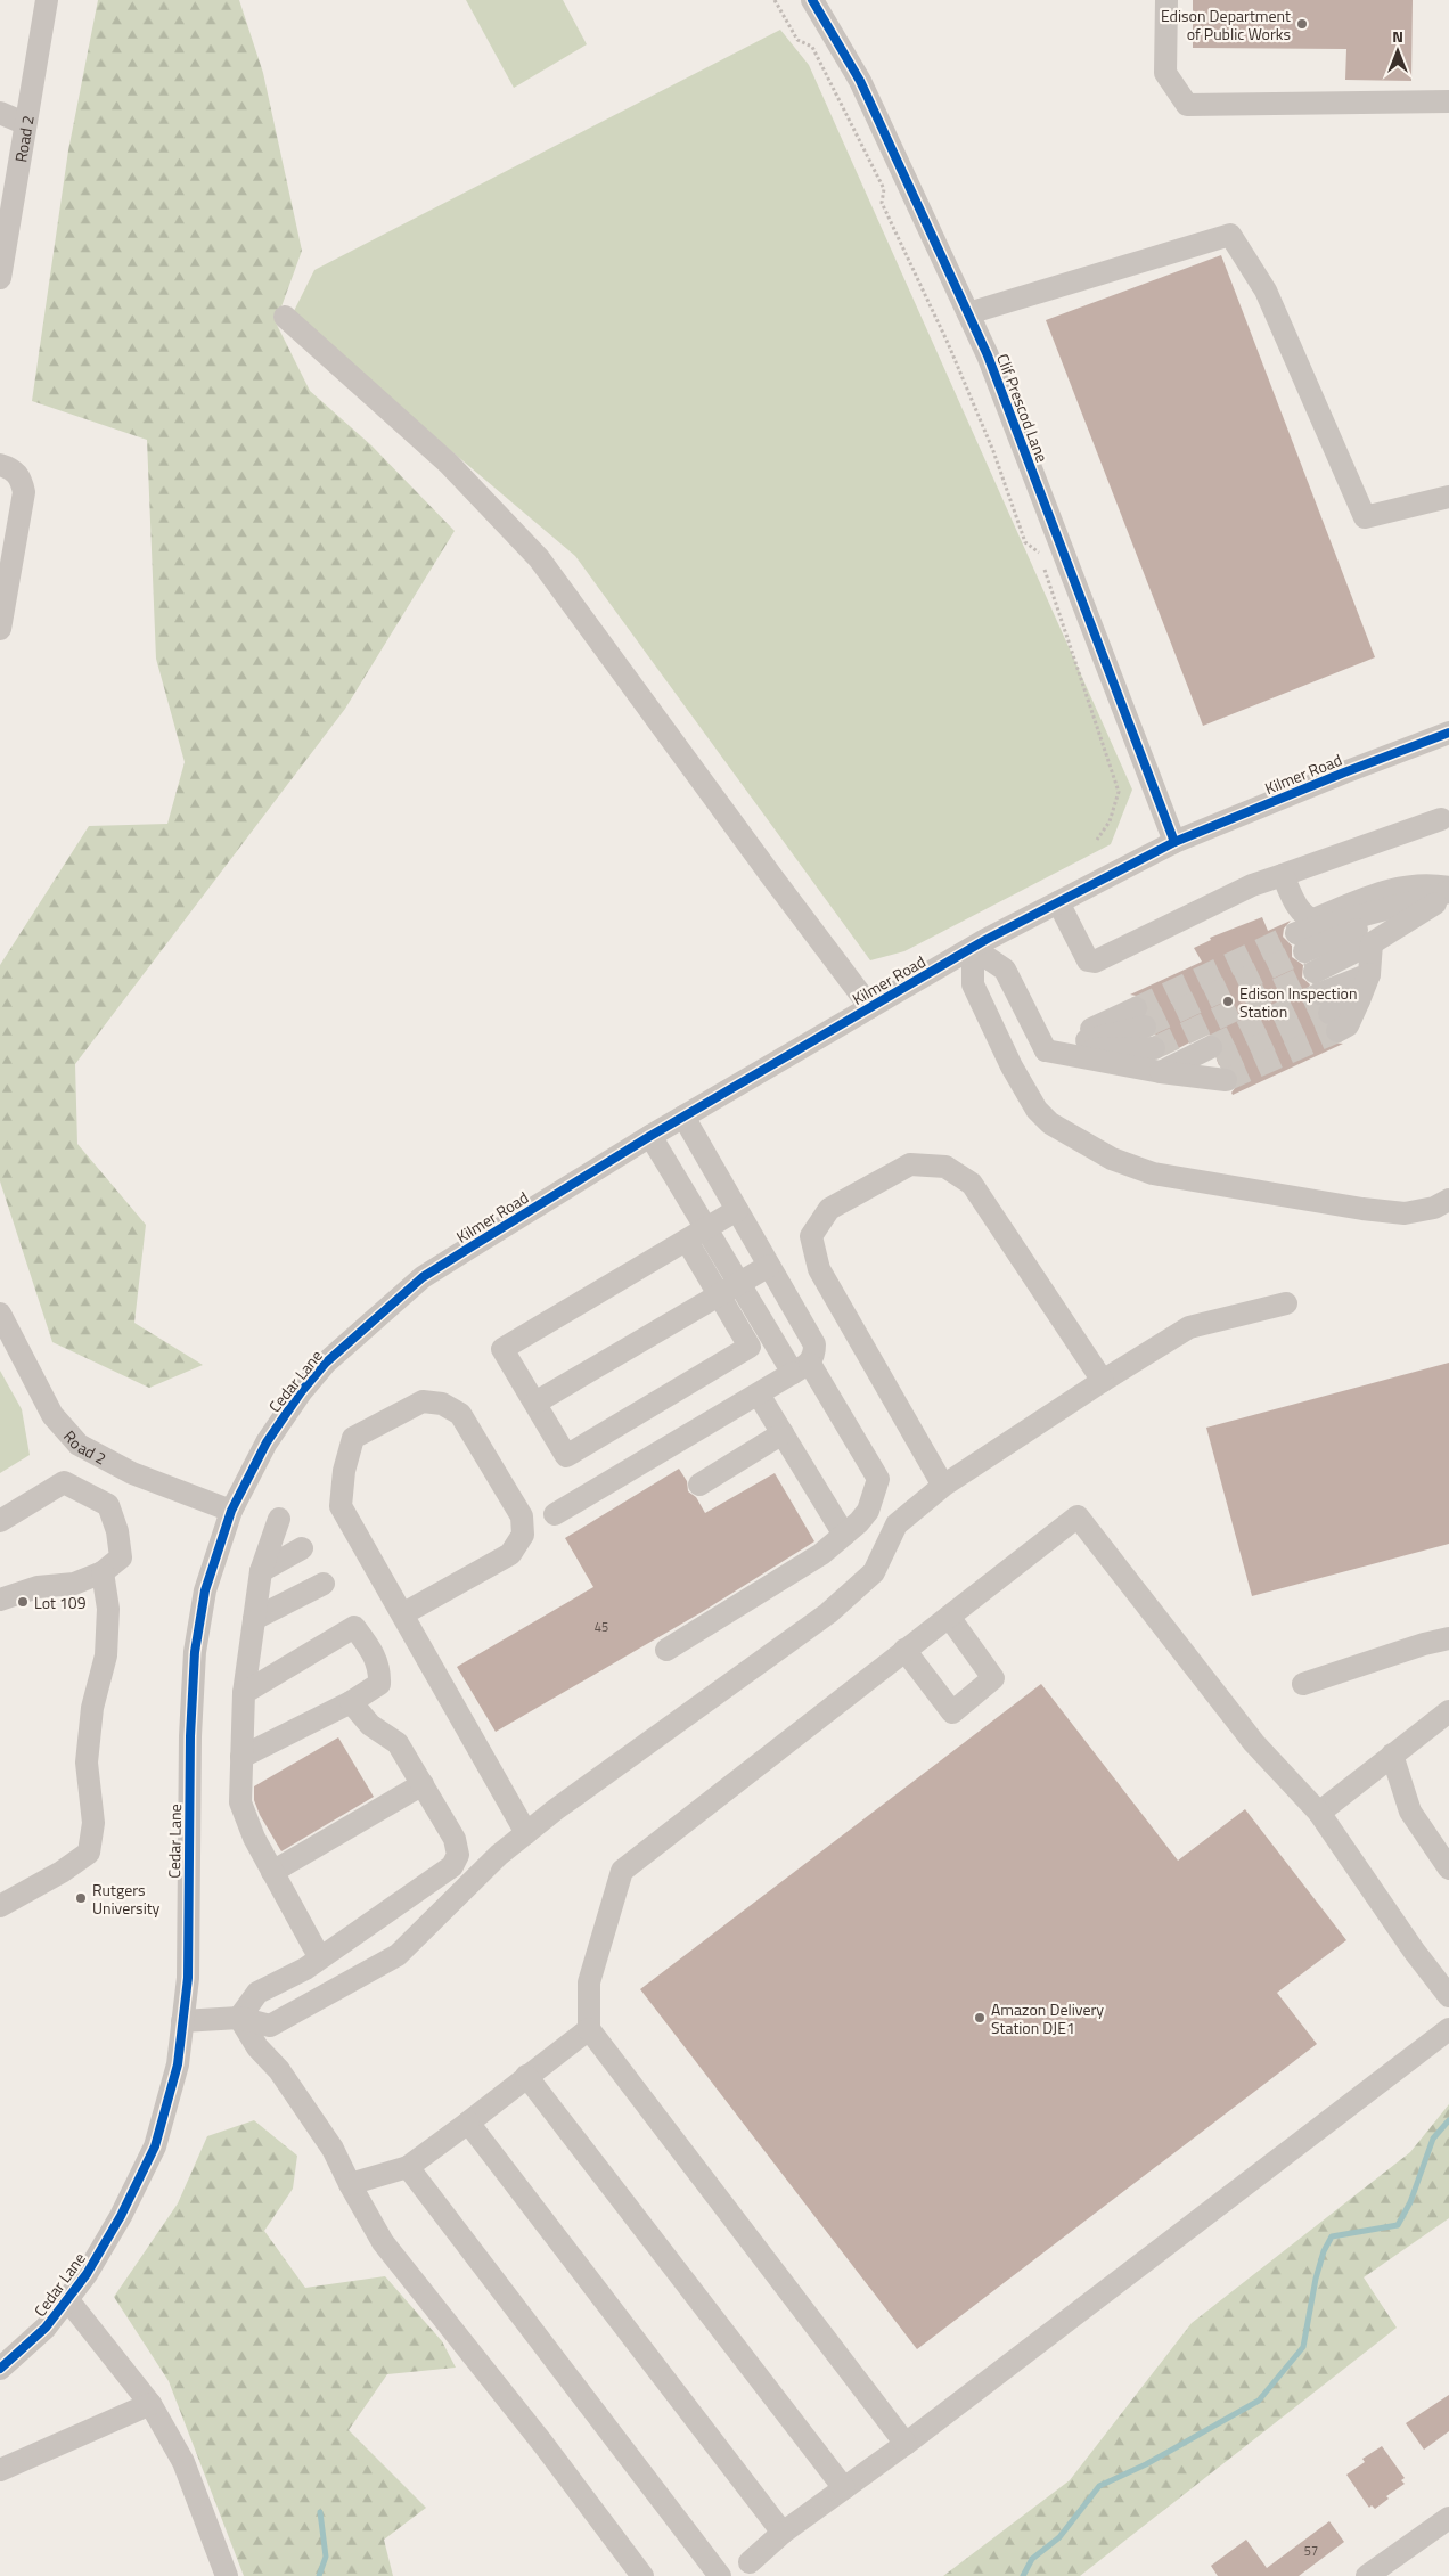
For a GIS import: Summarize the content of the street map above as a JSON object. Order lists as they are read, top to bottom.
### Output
{
  "streets": {
    "street": [
      "Road 2",
      "Clif Prescod Lane",
      "Kilmer Road",
      "Cedar Lane"
    ]
  },
  "crossings": [
    ["Road 2", "Cedar Lane"],
    ["Clif Prescod Lane", "Kilmer Road"],
    ["Kilmer Road", "Cedar Lane"]
  ],
  "places": [
    "Edison Department of Public Works",
    "Edison Inspection Station",
    "Lot 109",
    "Rutgers University",
    "Amazon Delivery Station DJE1"
  ],
  "house_numbers": ["45", "57"],
  "north": "top"
}
